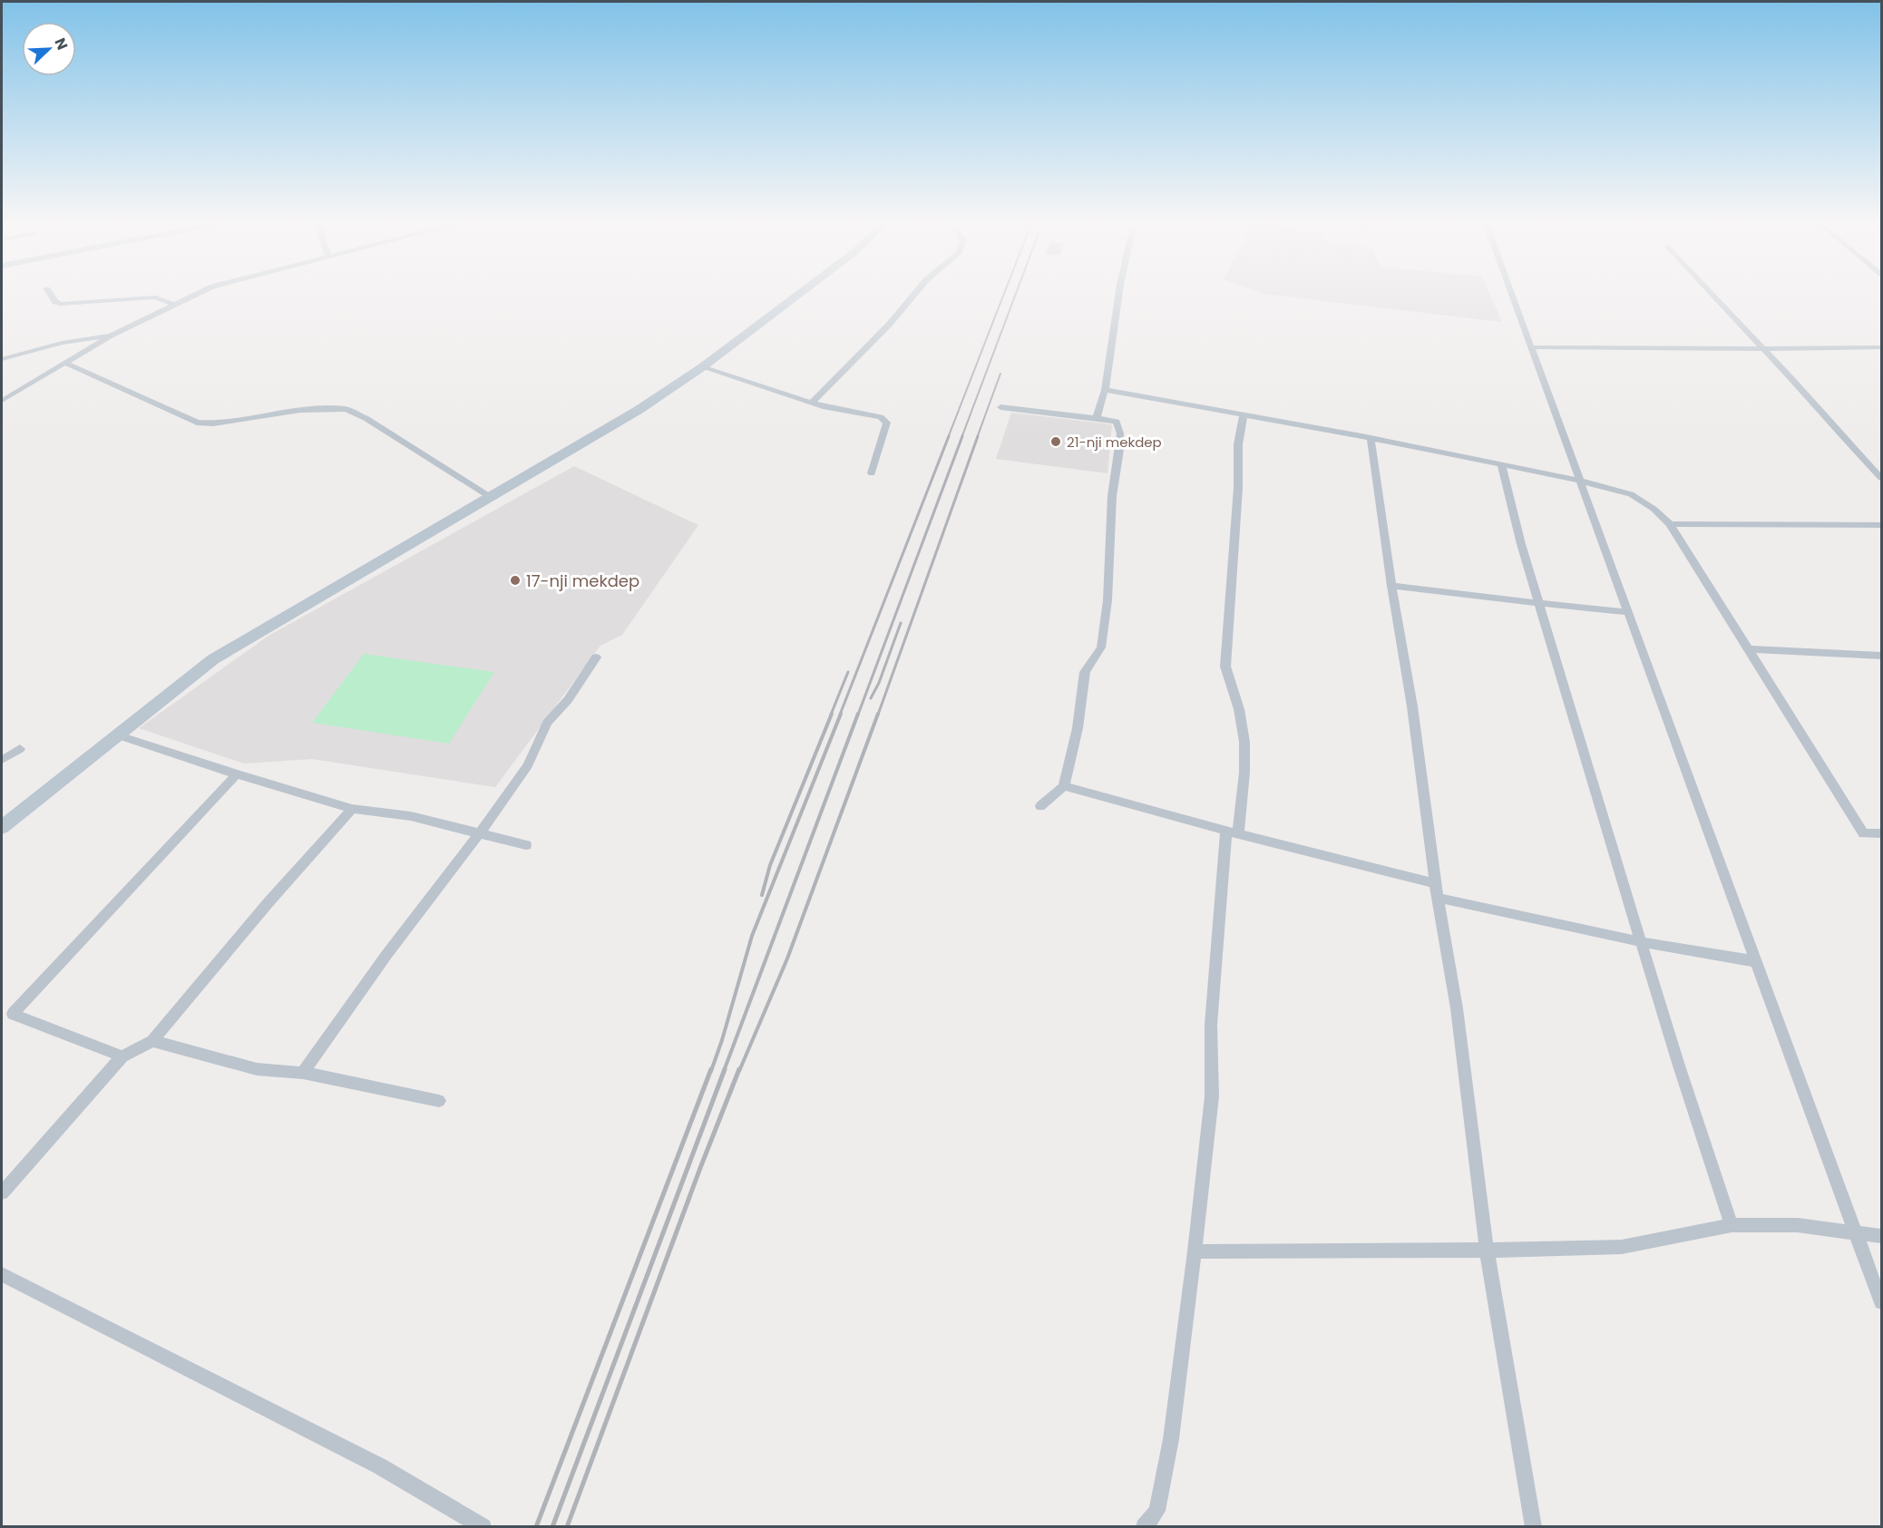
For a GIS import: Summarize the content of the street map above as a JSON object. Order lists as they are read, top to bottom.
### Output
{
  "places": ["21-nji mekdep", "17-nji mekdep"],
  "north": "top right"
}
